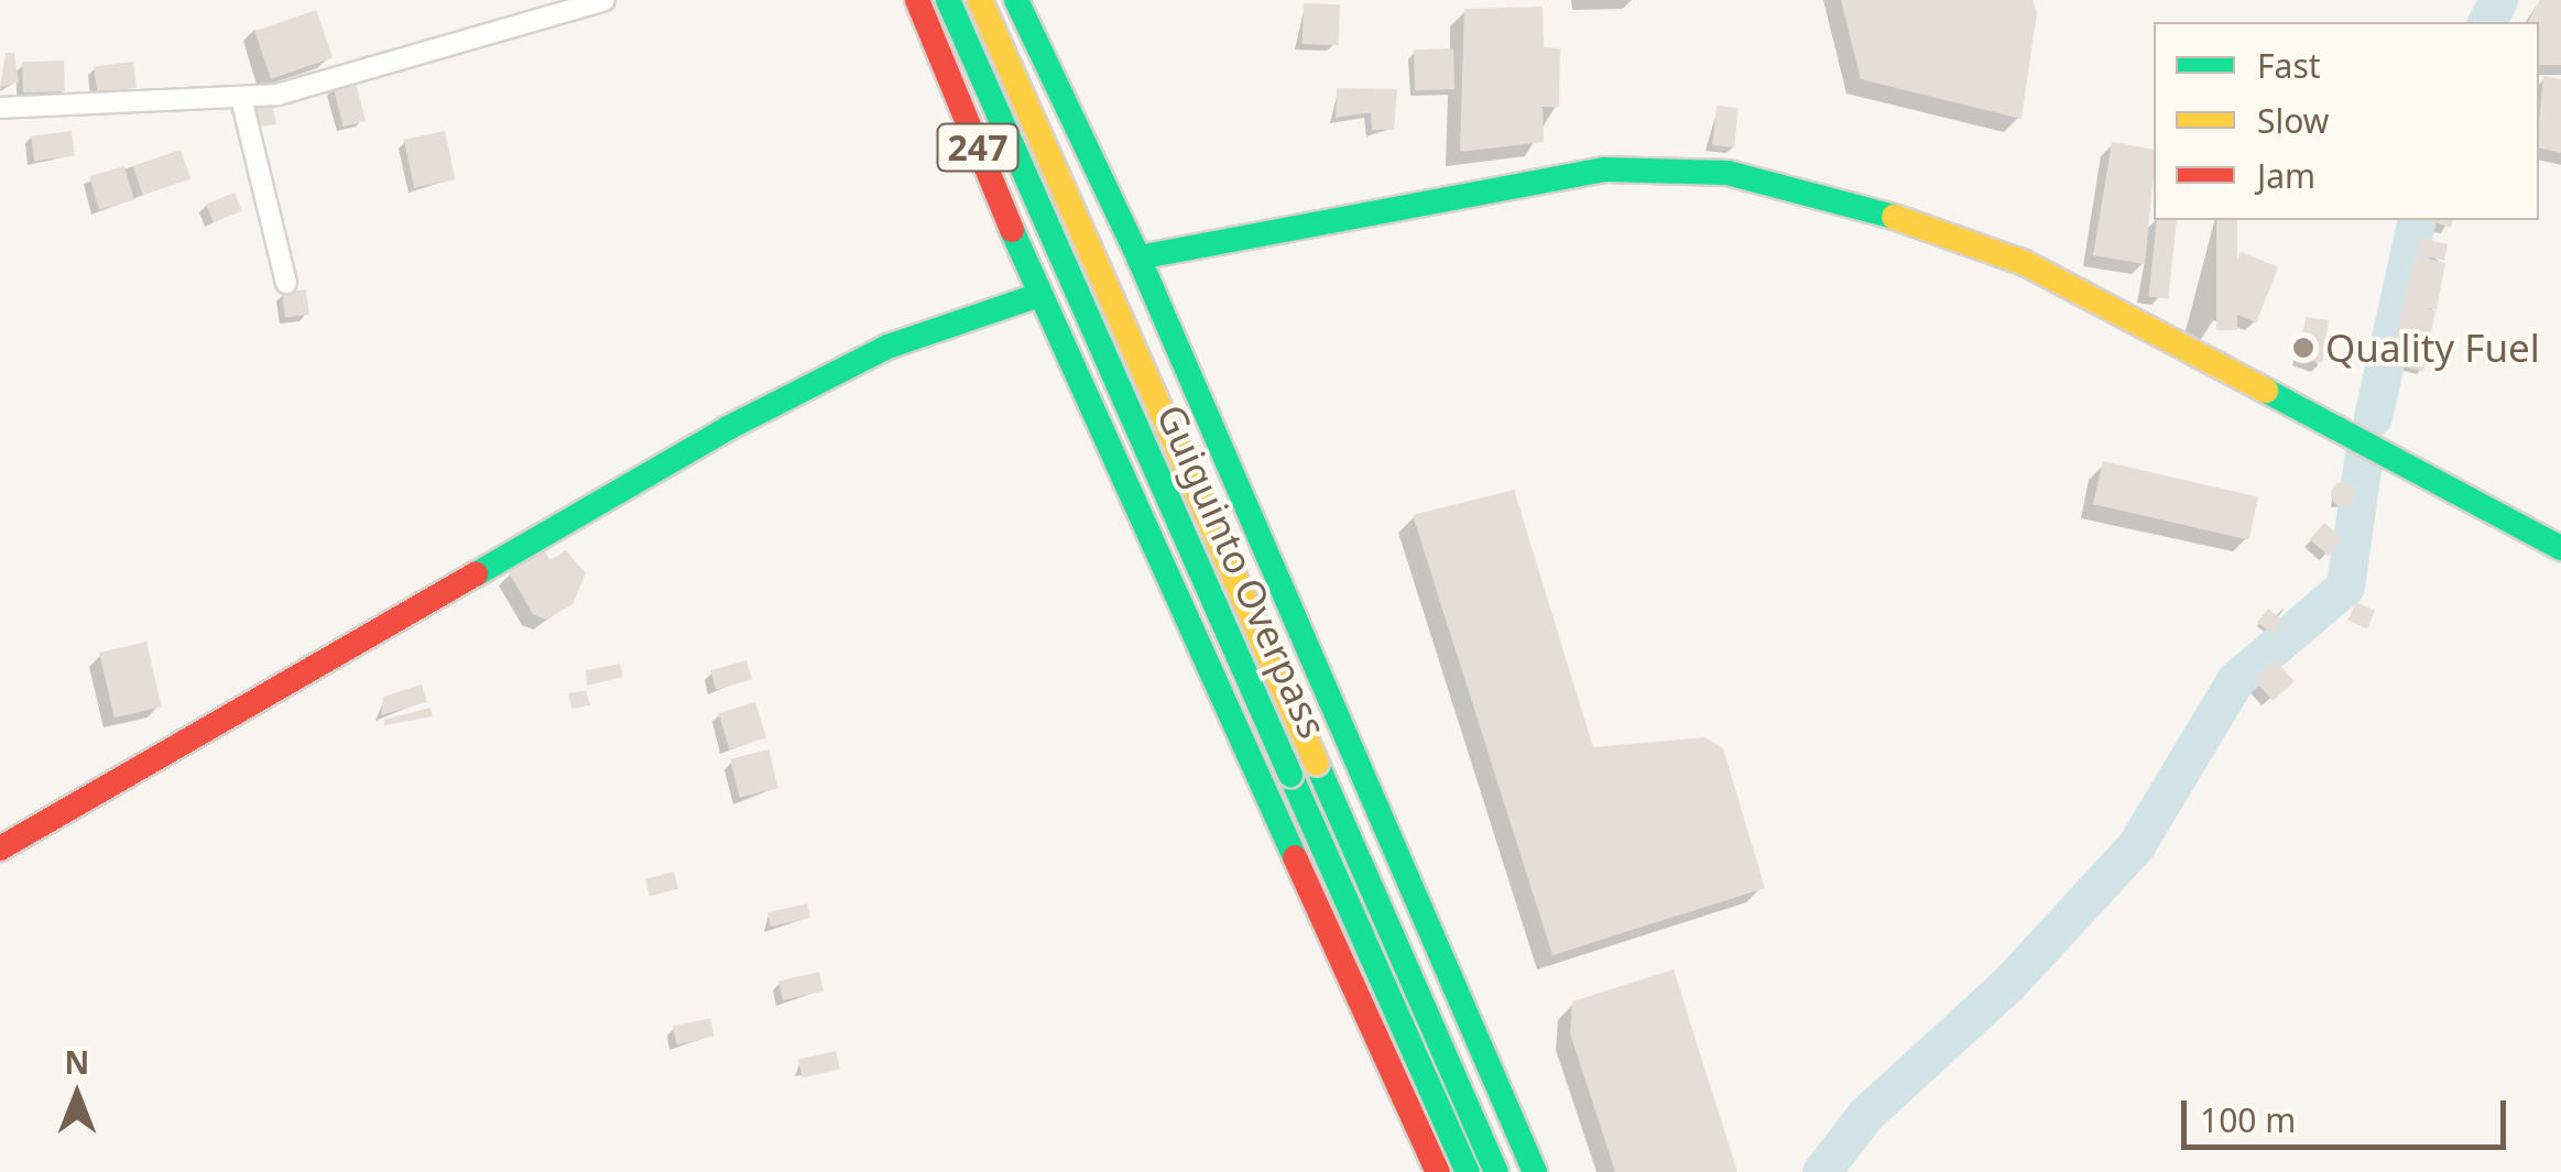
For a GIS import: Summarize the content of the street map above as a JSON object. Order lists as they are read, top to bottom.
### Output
{
  "streets": {
    "main road": ["247", "Guiguinto Overpass"]
  },
  "places": ["Quality Fuel"],
  "legend": ["Fast", "Slow", "Jam"],
  "scale_bar": "100 m",
  "north": "top"
}
